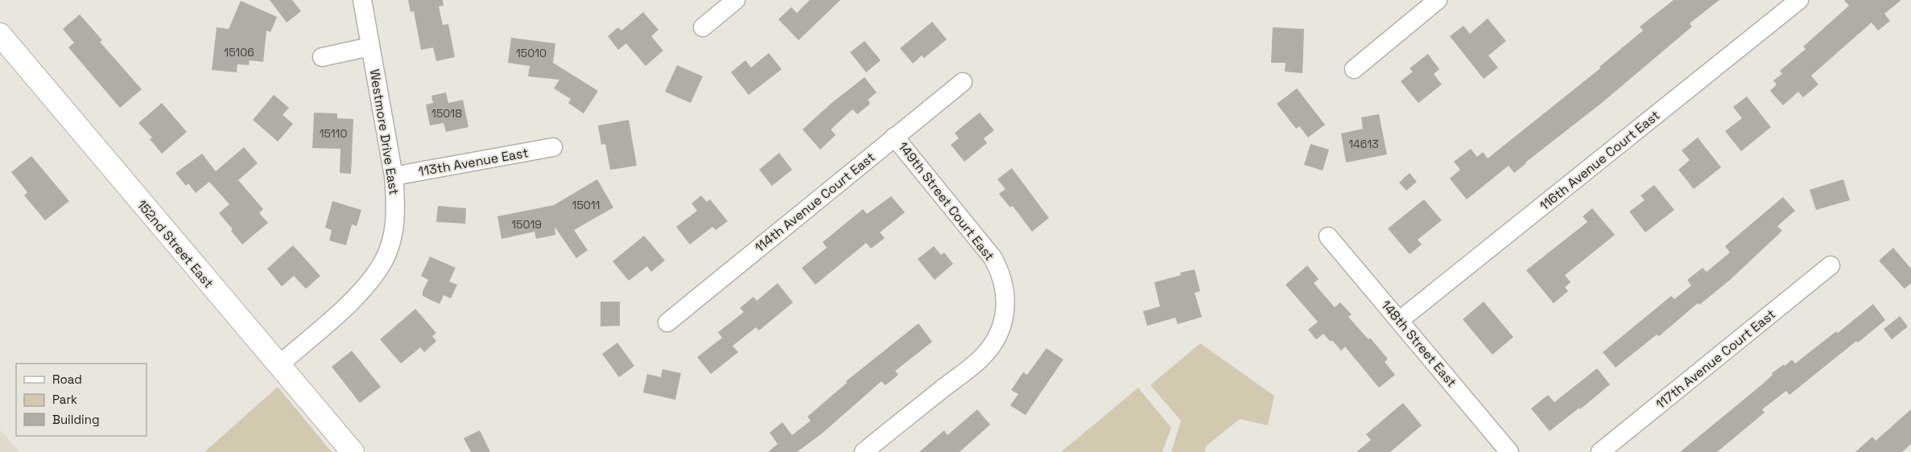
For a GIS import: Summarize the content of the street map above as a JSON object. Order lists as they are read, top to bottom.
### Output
{
  "streets": {
    "main road": ["152nd Street East"],
    "street": [
      "Westmore Drive East",
      "116th Avenue Court East",
      "113th Avenue East",
      "149th Street Court East",
      "114th Avenue Court East",
      "148th Street East",
      "117th Avenue Court East"
    ]
  },
  "crossings": [
    ["Westmore Drive East", "113th Avenue East"],
    ["Westmore Drive East", "152nd Street East"],
    ["116th Avenue Court East", "148th Street East"],
    ["149th Street Court East", "114th Avenue Court East"]
  ],
  "house_numbers": [
    "15106",
    "15010",
    "15018",
    "15110",
    "14613",
    "15011",
    "15019"
  ],
  "legend": ["Road", "Park", "Building"]
}
